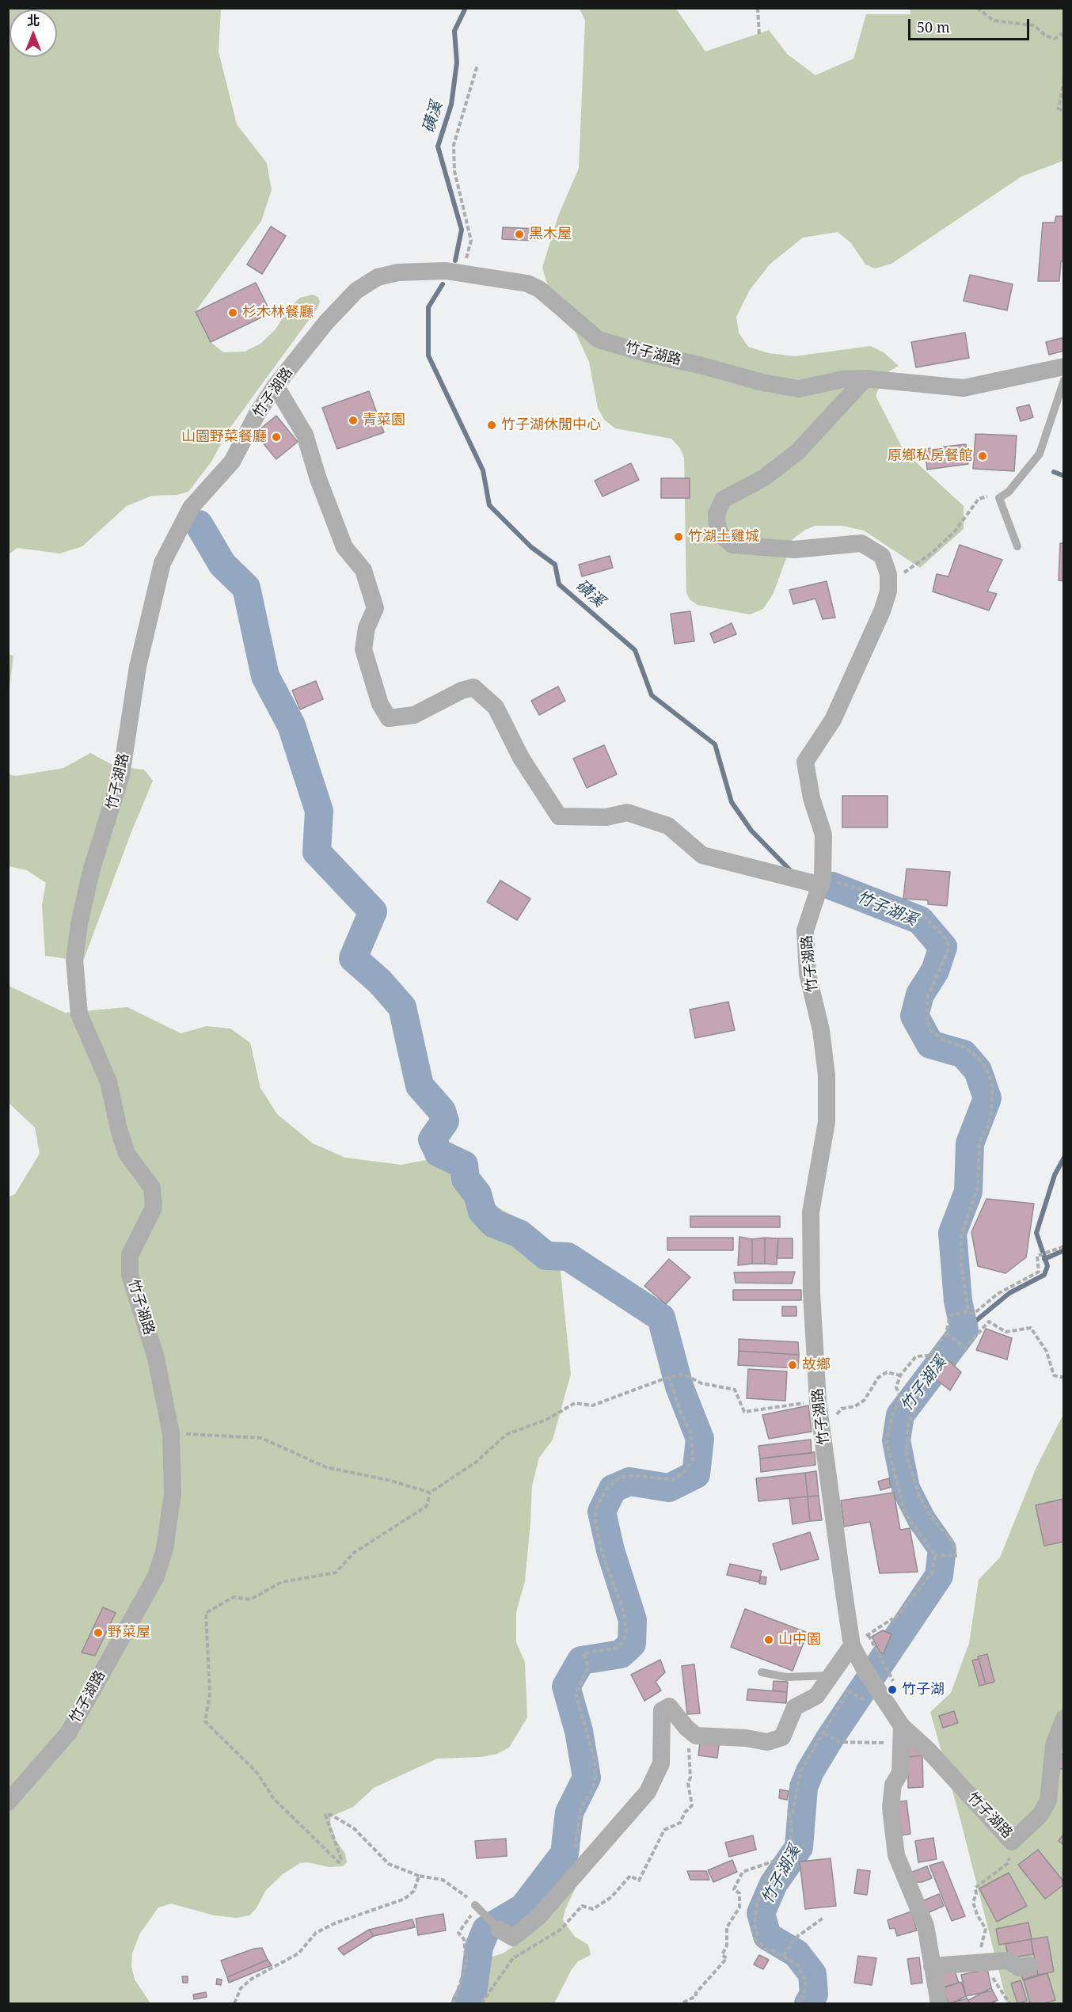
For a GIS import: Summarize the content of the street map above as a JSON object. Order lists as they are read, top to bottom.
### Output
{
  "streets": {
    "street": ["竹子湖路"]
  },
  "water": ["磺溪", "竹子湖溪"],
  "places": [
    "黑木屋",
    "杉木林餐廳",
    "青菜園",
    "竹子湖休閒中心",
    "山園野菜餐廳",
    "原鄉私房餐館",
    "竹湖土雞城",
    "故鄉",
    "野菜屋",
    "山中園",
    "竹子湖"
  ],
  "scale_bar": "50 m",
  "north": "top"
}
